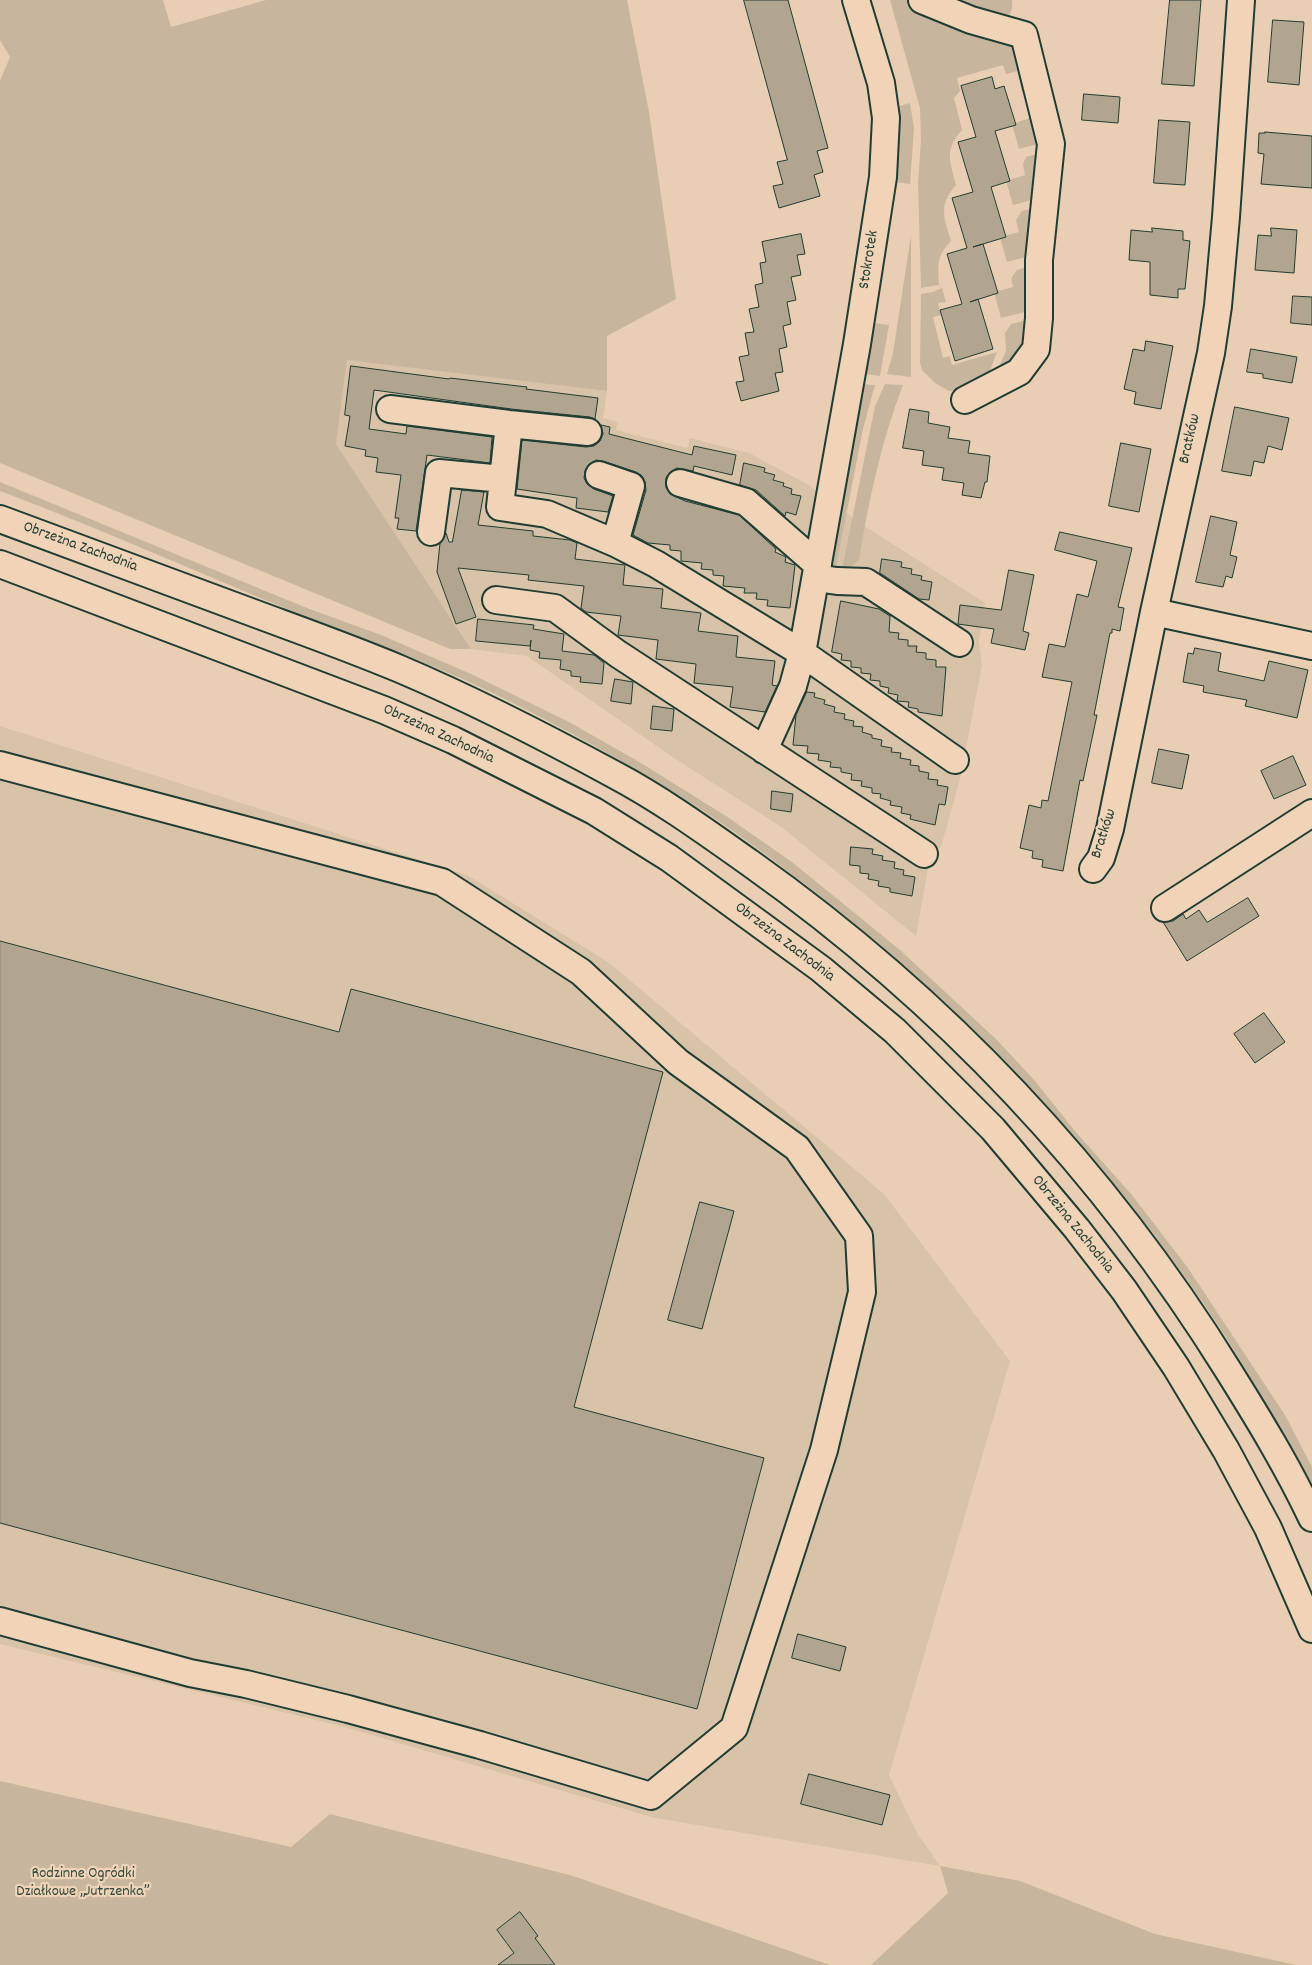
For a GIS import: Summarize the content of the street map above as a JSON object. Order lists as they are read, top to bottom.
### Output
{
  "streets": {
    "street": ["Stokrotek", "Bratków", "Obrzeżna Zachodnia"]
  },
  "parks": ["Rodzinne Ogródki Działkowe „Jutrzenka”"]
}
